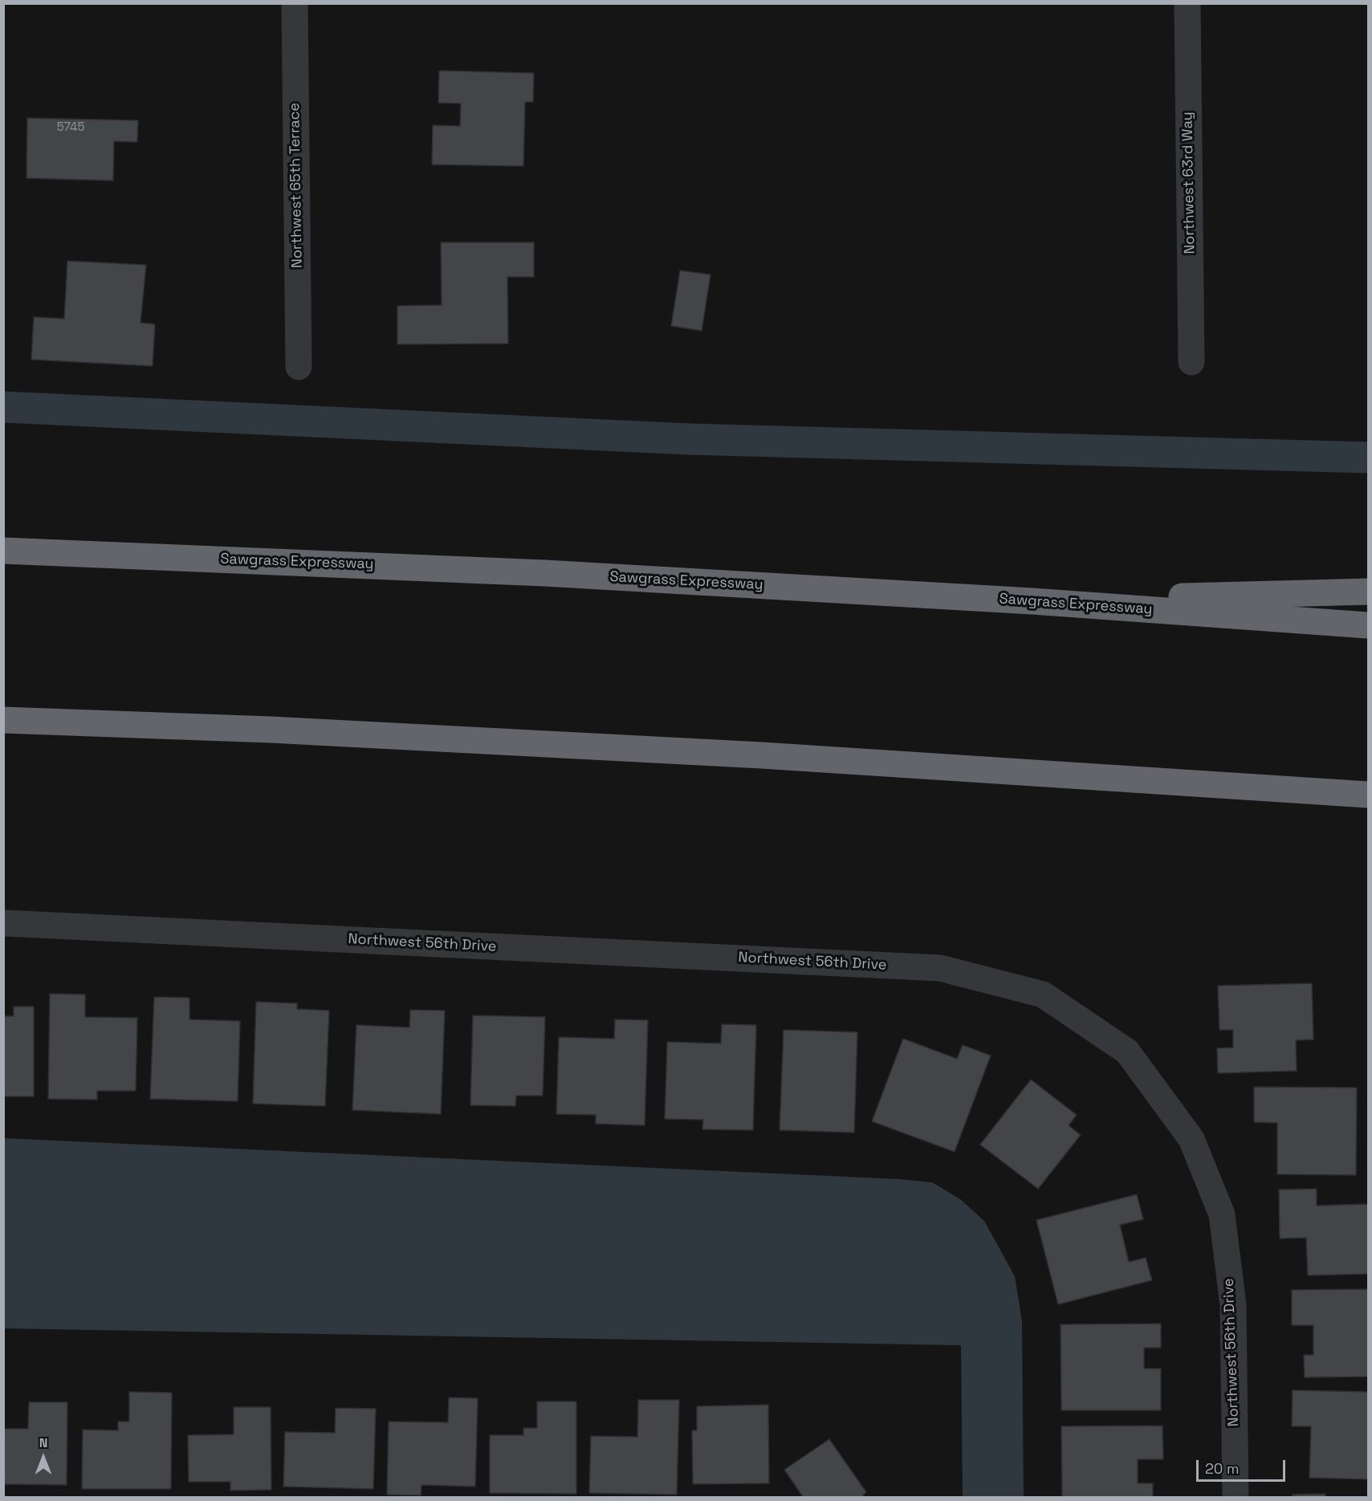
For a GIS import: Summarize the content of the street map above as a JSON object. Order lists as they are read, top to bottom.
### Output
{
  "streets": {
    "highway": ["Sawgrass Expressway"],
    "street": ["Northwest 63rd Way", "Northwest 65th Terrace", "Northwest 56th Drive"]
  },
  "house_numbers": ["5745"],
  "scale_bar": "20 m",
  "north": "top"
}
